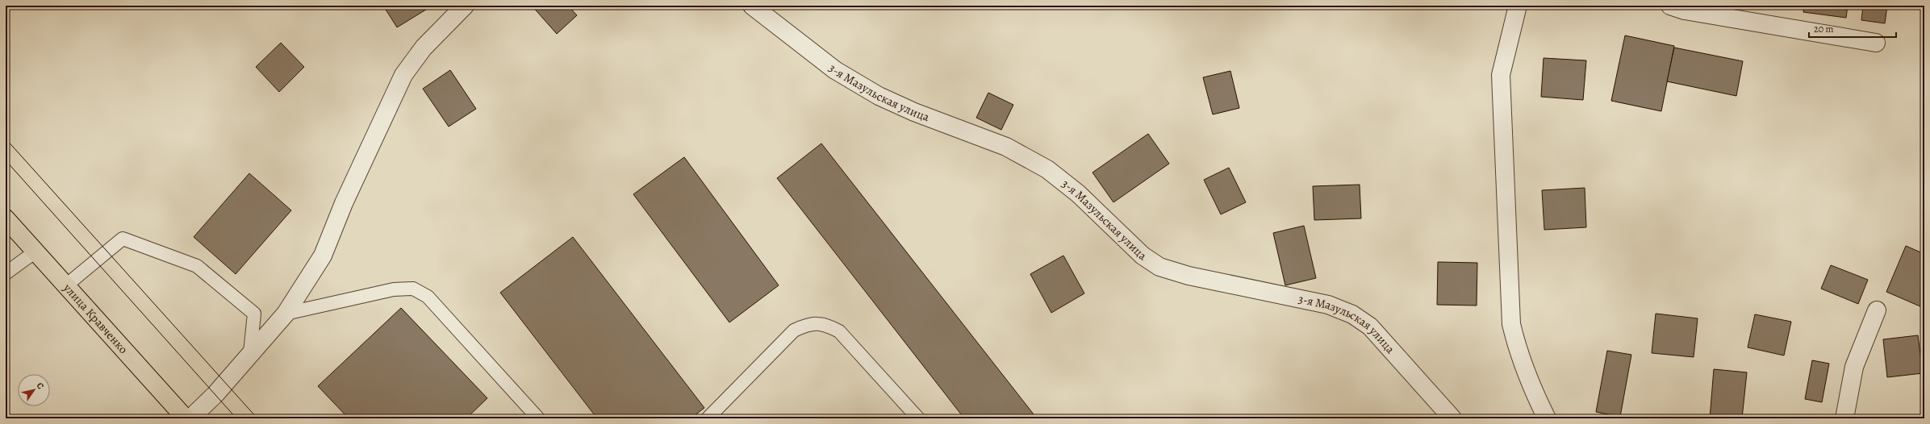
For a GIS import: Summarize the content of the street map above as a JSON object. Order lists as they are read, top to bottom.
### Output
{
  "streets": {
    "main road": ["улица Кравченко"],
    "street": ["3-я Мазульская улица"]
  },
  "scale_bar": "20 m",
  "north": "top right"
}
